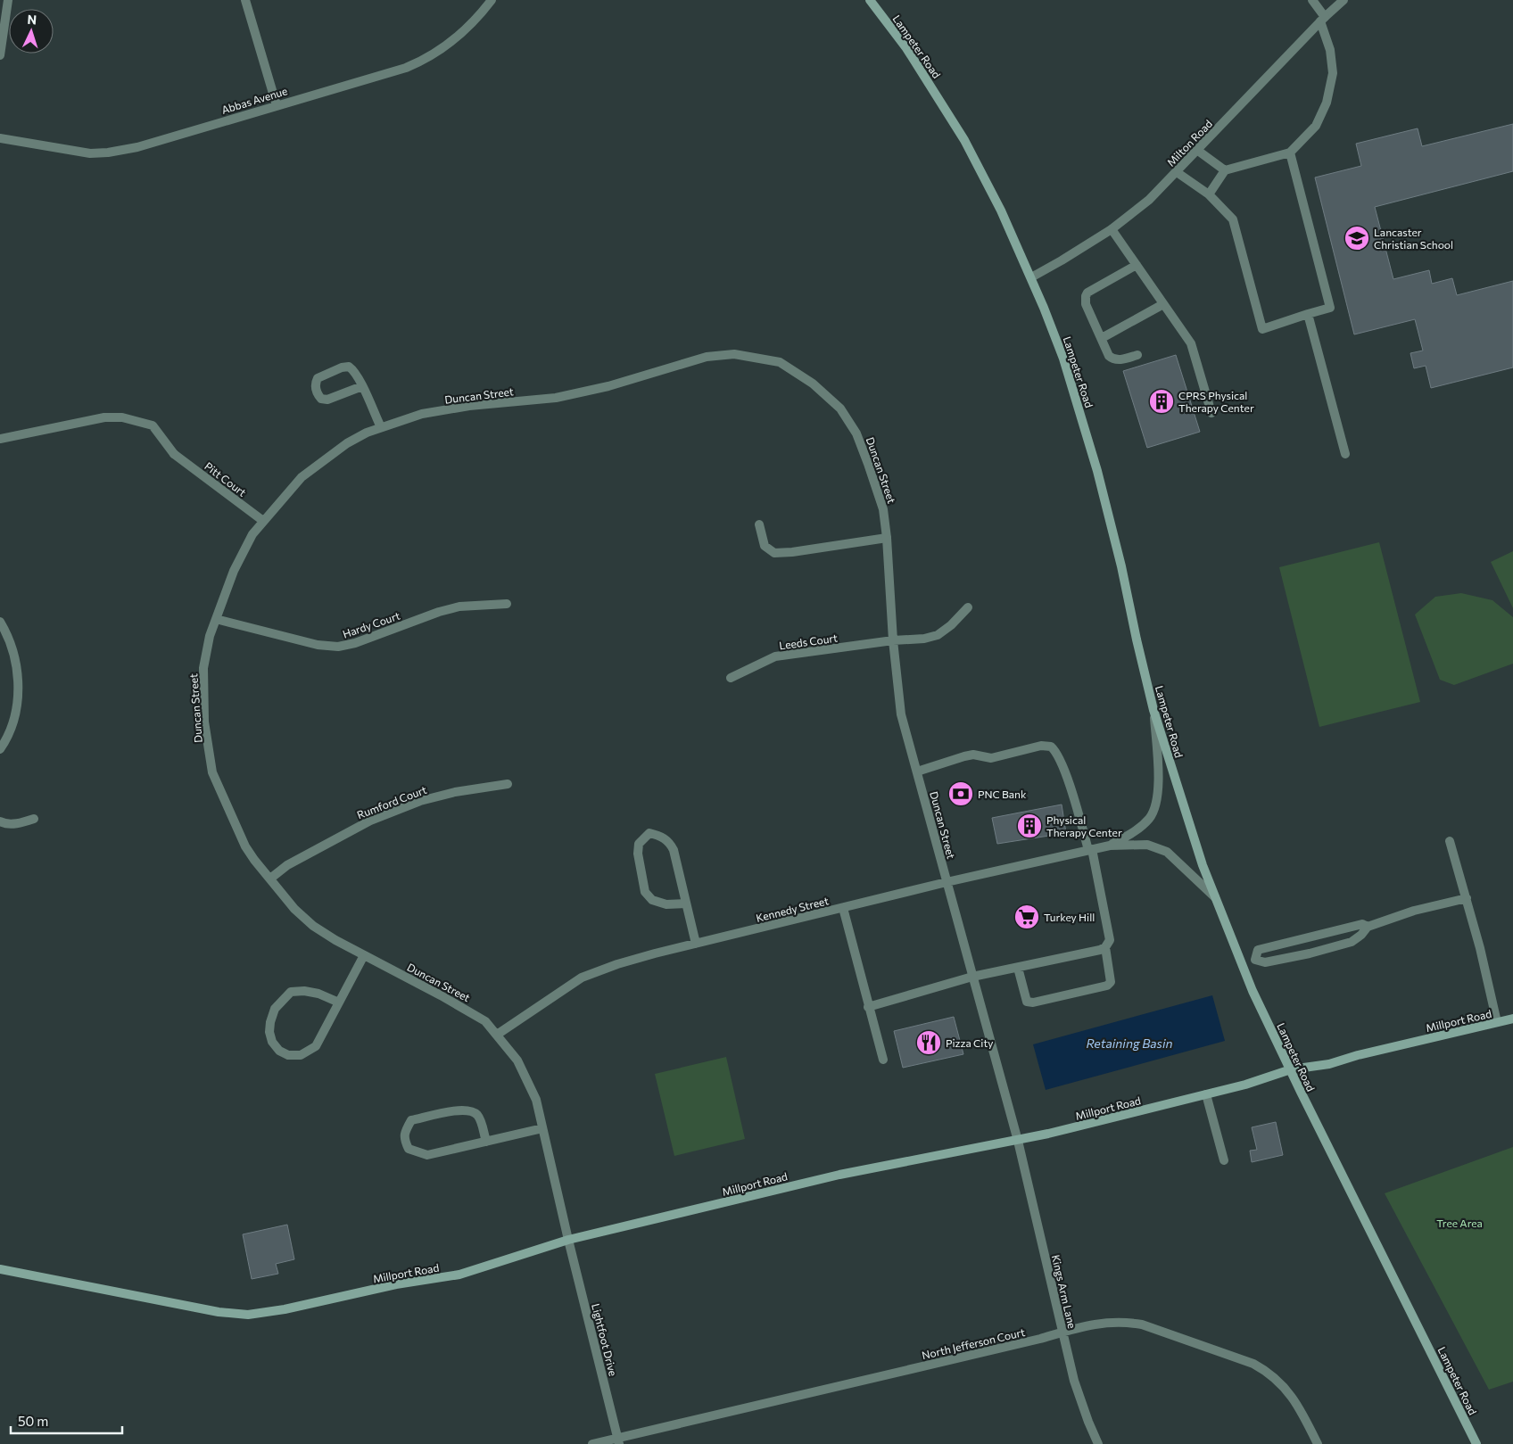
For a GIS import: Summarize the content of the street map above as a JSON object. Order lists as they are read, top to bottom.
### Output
{
  "streets": {
    "main road": ["Lampeter Road", "Millport Road"],
    "street": [
      "Abbas Avenue",
      "Milton Road",
      "Duncan Street",
      "Pitt Court",
      "Hardy Court",
      "Leeds Court",
      "Rumford Court",
      "Kennedy Street",
      "Kings Arm Lane",
      "Lightfoot Drive",
      "North Jefferson Court"
    ]
  },
  "crossings": [
    ["Lampeter Road", "Milton Road"],
    ["Lampeter Road", "Kennedy Street"],
    ["Lampeter Road", "Millport Road"],
    ["Duncan Street", "Pitt Court"],
    ["Duncan Street", "Hardy Court"],
    ["Duncan Street", "Leeds Court"],
    ["Duncan Street", "Rumford Court"],
    ["Duncan Street", "Kennedy Street"],
    ["Duncan Street", "Millport Road"],
    ["Duncan Street", "Kings Arm Lane"],
    ["Duncan Street", "Lightfoot Drive"],
    ["Millport Road", "Kings Arm Lane"],
    ["Millport Road", "Lightfoot Drive"],
    ["Kings Arm Lane", "North Jefferson Court"],
    ["Lightfoot Drive", "North Jefferson Court"]
  ],
  "water": ["Retaining Basin"],
  "parks": ["Tree Area"],
  "places": {
    "school or university": ["Lancaster Christian School"],
    "building": ["CPRS Physical Therapy Center", "Physical Therapy Center"],
    "bank": ["PNC Bank"],
    "supermarket": ["Turkey Hill"],
    "restaurant": ["Pizza City"]
  },
  "scale_bar": "50 m",
  "north": "top"
}
